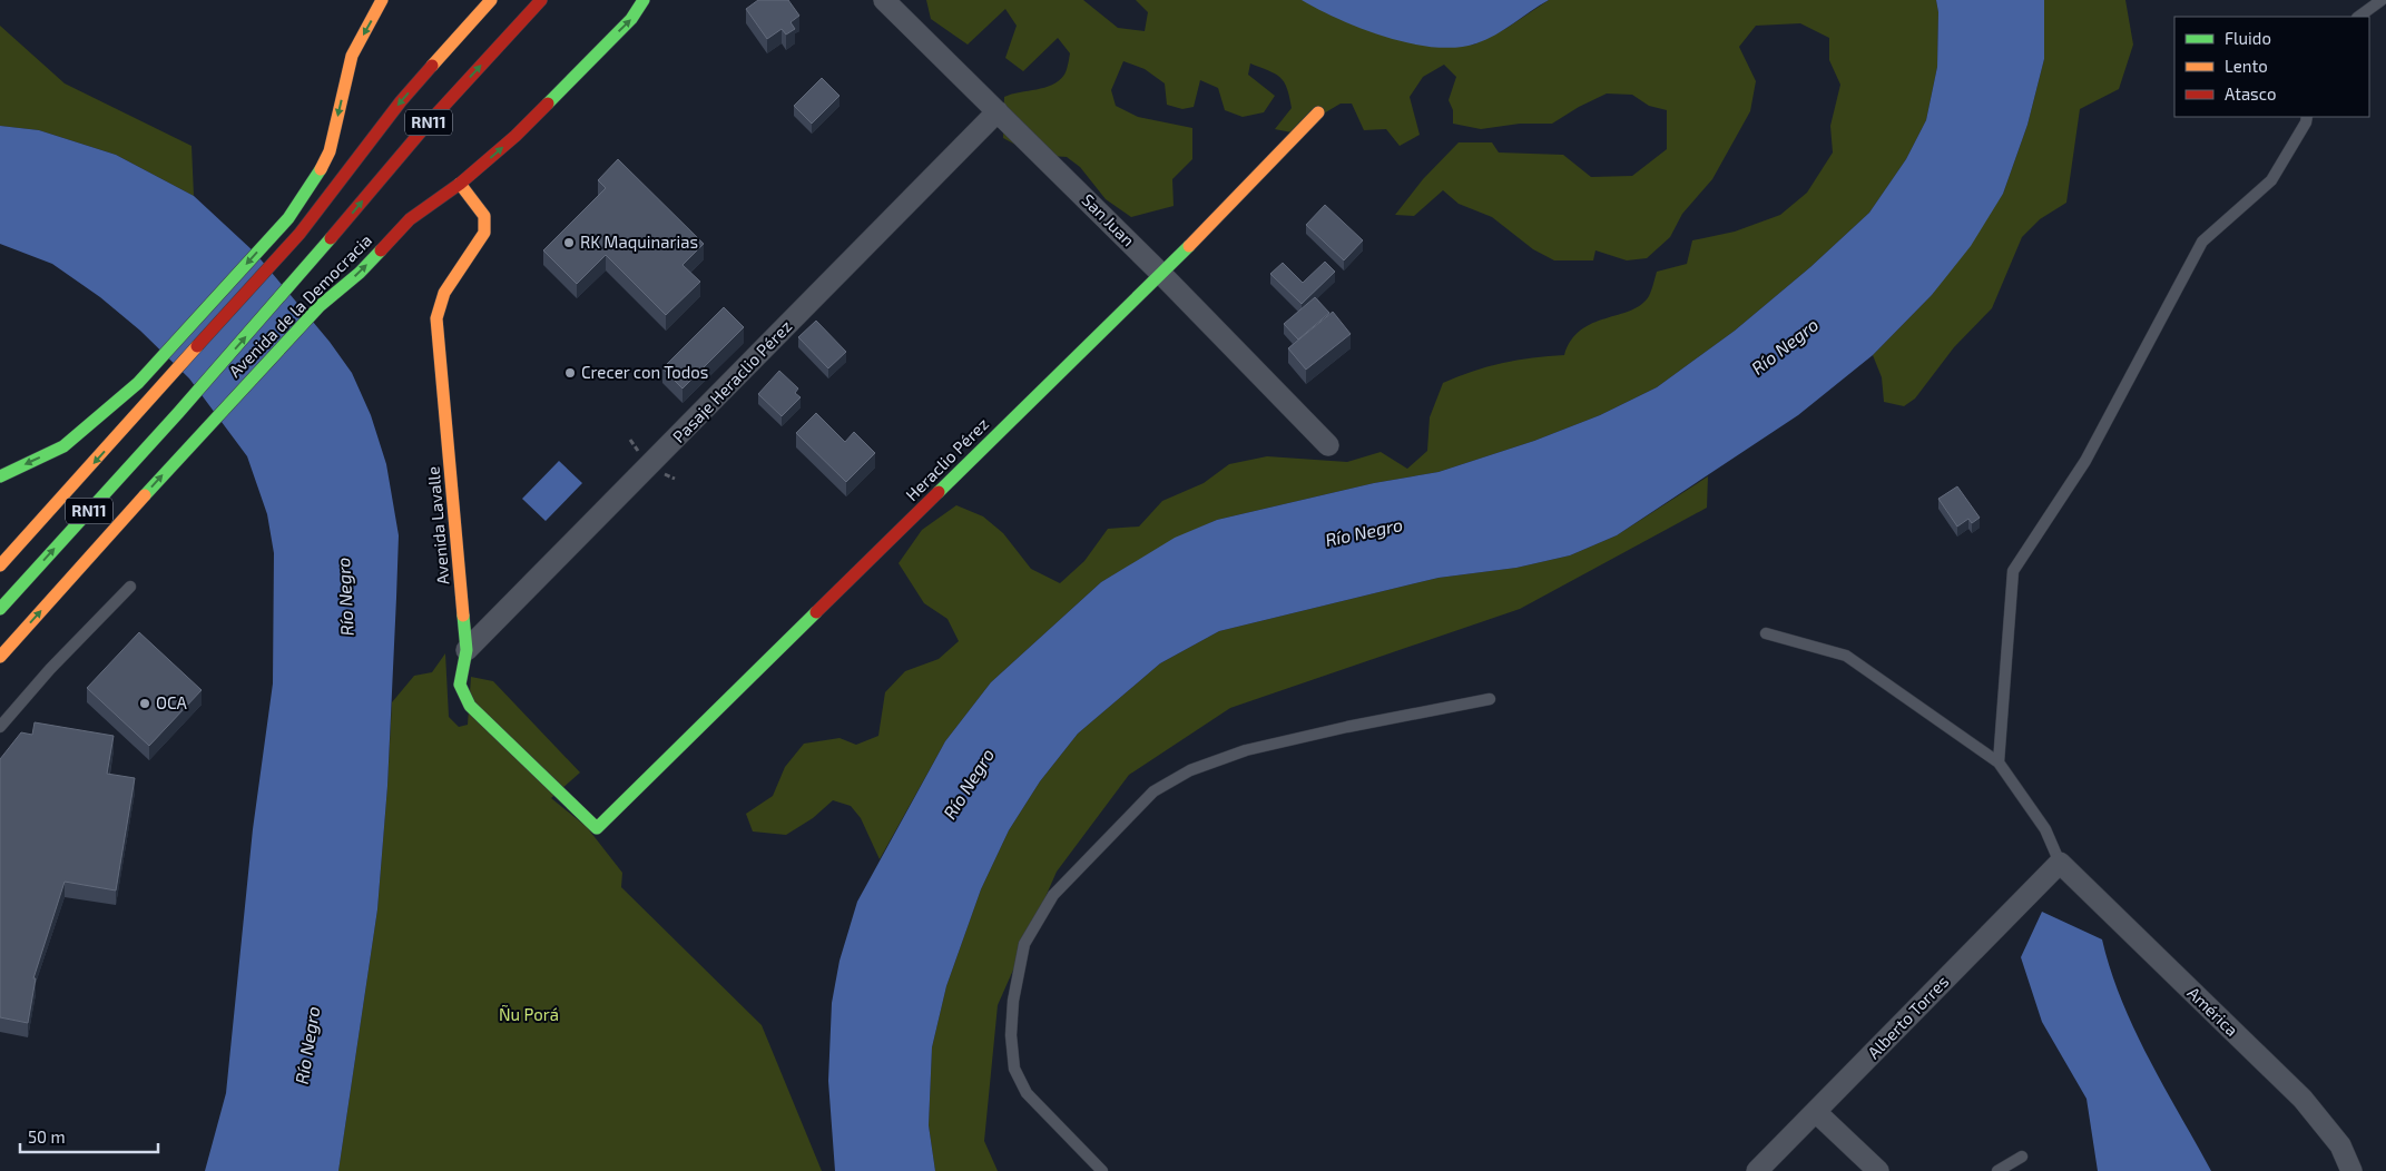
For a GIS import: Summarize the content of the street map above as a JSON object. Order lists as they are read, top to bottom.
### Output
{
  "streets": {
    "main road": [
      "RN11",
      "Avenida de la Democracia",
      "Heraclio Pérez",
      "Avenida Lavalle"
    ],
    "street": [
      "San Juan",
      "Pasaje Heraclio Pérez",
      "América",
      "Alberto Torres"
    ]
  },
  "crossings": [
    ["San Juan", "Pasaje Heraclio Pérez"],
    ["San Juan", "Heraclio Pérez"],
    ["Avenida de la Democracia", "Avenida Lavalle"],
    ["Pasaje Heraclio Pérez", "Avenida Lavalle"],
    ["Heraclio Pérez", "Avenida Lavalle"],
    ["América", "Alberto Torres"]
  ],
  "water": ["Río Negro"],
  "parks": ["Ñu Porá"],
  "places": ["RK Maquinarias", "Crecer con Todos", "OCA"],
  "legend": ["Fluido", "Lento", "Atasco"],
  "scale_bar": "50 m"
}
